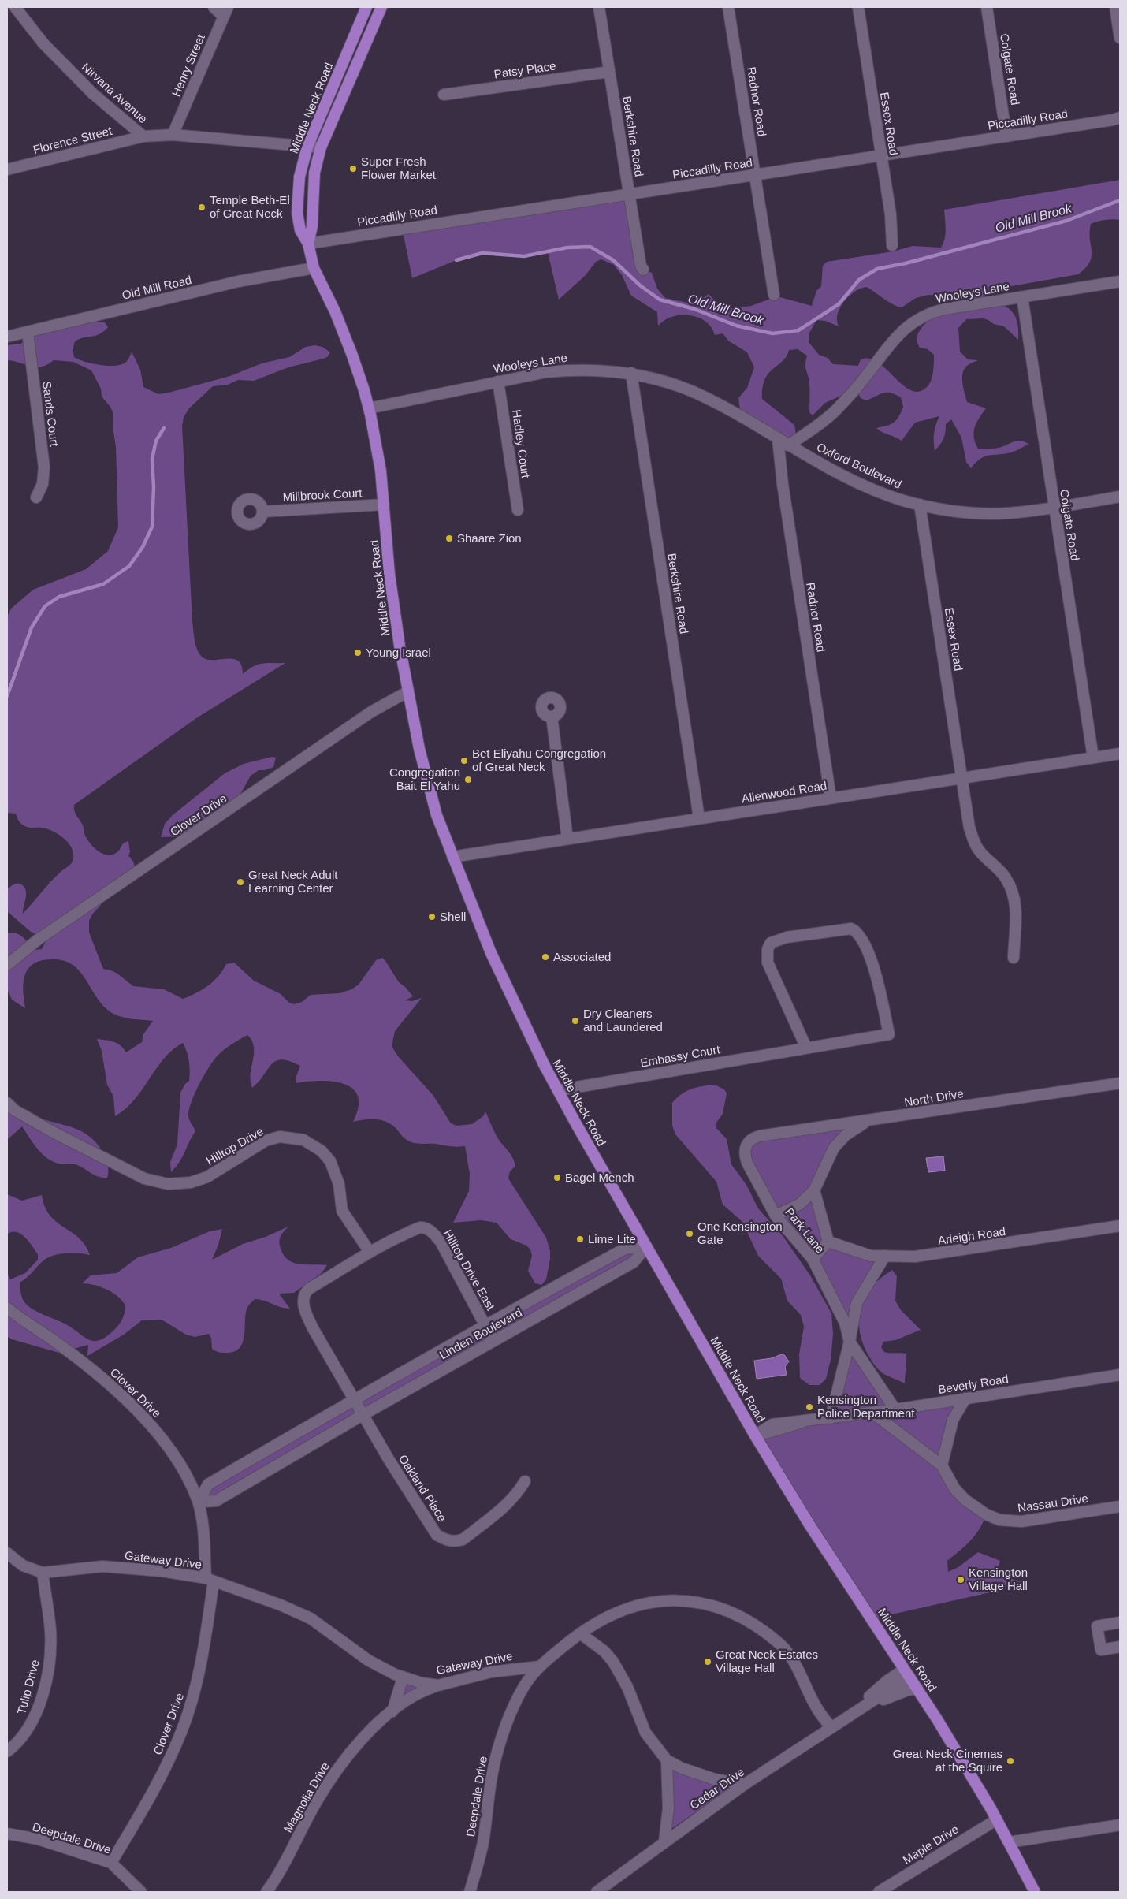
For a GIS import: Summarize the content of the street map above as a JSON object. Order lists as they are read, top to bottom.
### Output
{
  "streets": {
    "main road": ["Middle Neck Road"],
    "street": [
      "Henry Street",
      "Colgate Road",
      "Patsy Place",
      "Nirvana Avenue",
      "Radnor Road",
      "Piccadilly Road",
      "Essex Road",
      "Berkshire Road",
      "Florence Street",
      "Old Mill Road",
      "Wooleys Lane",
      "Sands Court",
      "Hadley Court",
      "Oxford Boulevard",
      "Millbrook Court",
      "Allenwood Road",
      "Clover Drive",
      "Embassy Court",
      "North Drive",
      "Hilltop Drive",
      "Park Lane",
      "Arleigh Road",
      "Hilltop Drive East",
      "Linden Boulevard",
      "Beverly Road",
      "Oakland Place",
      "Nassau Drive",
      "Gateway Drive",
      "Tulip Drive",
      "Cedar Drive",
      "Deepdale Drive",
      "Magnolia Drive",
      "Maple Drive"
    ]
  },
  "crossings": [
    ["Henry Street", "Nirvana Avenue"],
    ["Colgate Road", "Piccadilly Road"],
    ["Colgate Road", "Wooleys Lane"],
    ["Colgate Road", "Oxford Boulevard"],
    ["Colgate Road", "Allenwood Road"],
    ["Patsy Place", "Berkshire Road"],
    ["Nirvana Avenue", "Middle Neck Road"],
    ["Nirvana Avenue", "Florence Street"],
    ["Radnor Road", "Piccadilly Road"],
    ["Radnor Road", "Wooleys Lane"],
    ["Radnor Road", "Oxford Boulevard"],
    ["Radnor Road", "Allenwood Road"],
    ["Middle Neck Road", "Piccadilly Road"],
    ["Middle Neck Road", "Old Mill Road"],
    ["Middle Neck Road", "Wooleys Lane"],
    ["Middle Neck Road", "Millbrook Court"],
    ["Middle Neck Road", "Allenwood Road"],
    ["Middle Neck Road", "Clover Drive"],
    ["Middle Neck Road", "Embassy Court"],
    ["Middle Neck Road", "Linden Boulevard"],
    ["Middle Neck Road", "Beverly Road"],
    ["Middle Neck Road", "Cedar Drive"],
    ["Middle Neck Road", "Maple Drive"],
    ["Piccadilly Road", "Essex Road"],
    ["Piccadilly Road", "Berkshire Road"],
    ["Essex Road", "Oxford Boulevard"],
    ["Essex Road", "Allenwood Road"],
    ["Berkshire Road", "Wooleys Lane"],
    ["Berkshire Road", "Allenwood Road"],
    ["Old Mill Road", "Sands Court"],
    ["Wooleys Lane", "Hadley Court"],
    ["Wooleys Lane", "Oxford Boulevard"],
    ["Clover Drive", "Linden Boulevard"],
    ["Clover Drive", "Gateway Drive"],
    ["Clover Drive", "Deepdale Drive"],
    ["North Drive", "Park Lane"],
    ["Hilltop Drive", "Hilltop Drive East"],
    ["Park Lane", "Arleigh Road"],
    ["Park Lane", "Beverly Road"],
    ["Hilltop Drive East", "Linden Boulevard"],
    ["Hilltop Drive East", "Oakland Place"],
    ["Linden Boulevard", "Oakland Place"],
    ["Beverly Road", "Nassau Drive"],
    ["Gateway Drive", "Tulip Drive"],
    ["Gateway Drive", "Deepdale Drive"],
    ["Gateway Drive", "Magnolia Drive"]
  ],
  "water": ["Old Mill Brook"],
  "places": [
    "Super Fresh Flower Market",
    "Temple Beth-El of Great Neck",
    "Shaare Zion",
    "Young Israel",
    "Bet Eliyahu Congregation of Great Neck",
    "Congregation Bait El Yahu",
    "Great Neck Adult Learning Center",
    "Shell",
    "Associated",
    "Dry Cleaners and Laundered",
    "Bagel Mench",
    "One Kensington Gate",
    "Lime Lite",
    "Kensington Police Department",
    "Kensington Village Hall",
    "Great Neck Estates Village Hall",
    "Great Neck Cinemas at the Squire"
  ]
}
